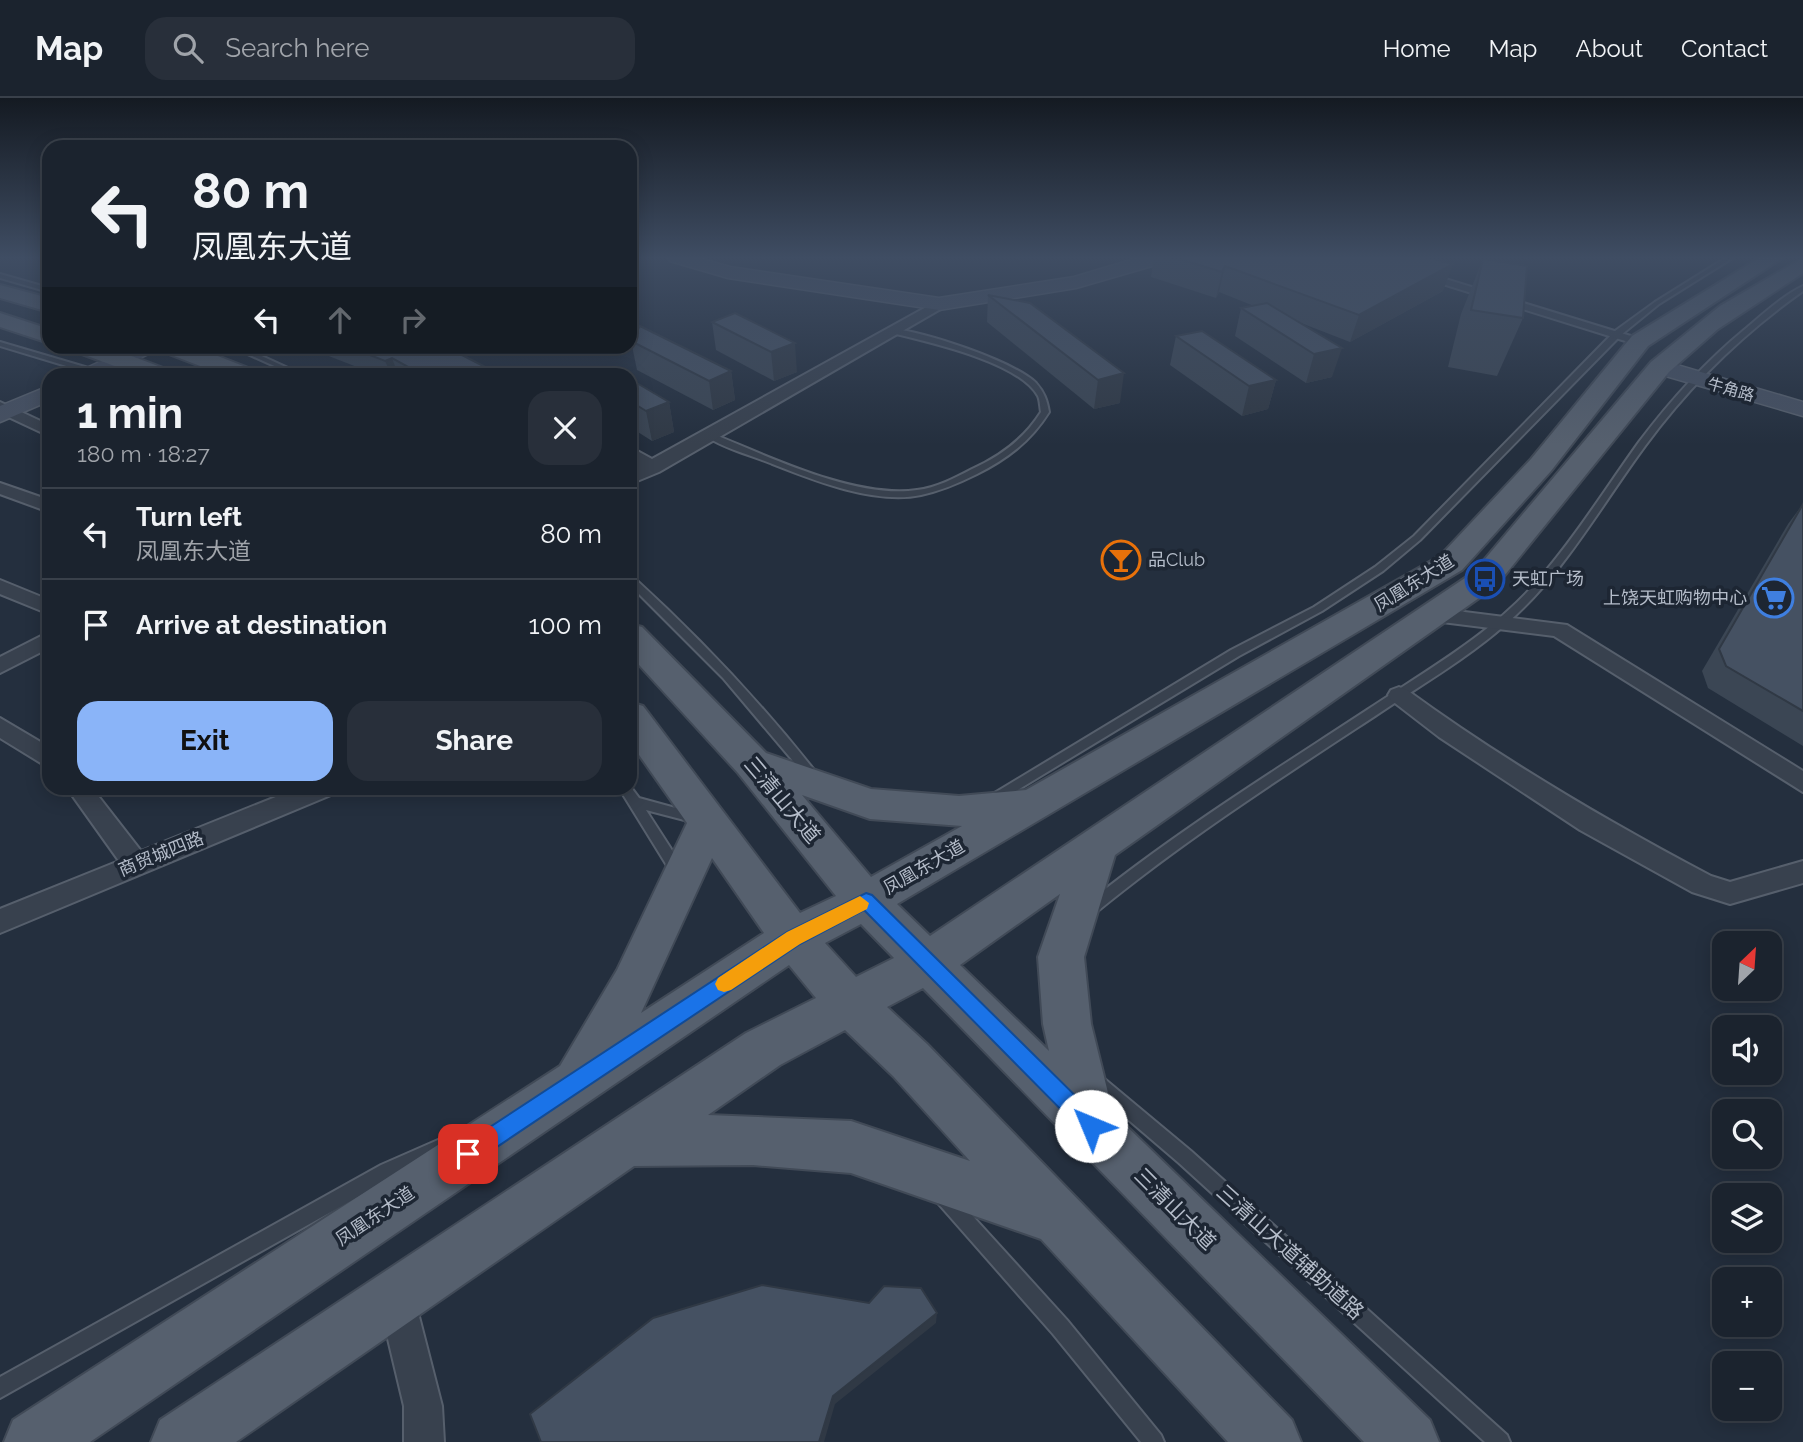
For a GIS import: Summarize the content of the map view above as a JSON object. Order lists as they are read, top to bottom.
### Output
{
  "streets": {
    "main road": ["凤凰东大道", "三清山大道"],
    "street": ["牛角路", "商贸城四路"],
    "lane": ["三清山大道辅助道路"]
  },
  "crossings": [
    ["牛角路", "凤凰东大道"],
    ["凤凰东大道", "三清山大道"]
  ],
  "places": {
    "bar": ["品Club"],
    "bus stop": ["天虹广场"],
    "supermarket": ["上饶天虹购物中心"]
  },
  "north": "top right",
  "page": {
    "header": "Map",
    "search": "Search here",
    "nav": [
      "Home",
      "Map",
      "About",
      "Contact"
    ],
    "turn": ["80 m", "凤凰东大道"],
    "heading": ["1 min", "180 m · 18:27"],
    "list": [
      {
        "name": "Turn left",
        "note": "凤凰东大道",
        "value": "80 m"
      },
      {
        "name": "Arrive at destination",
        "value": "100 m"
      }
    ],
    "buttons": ["Exit", "Share"],
    "map_buttons": ["+", "−"]
  }
}
